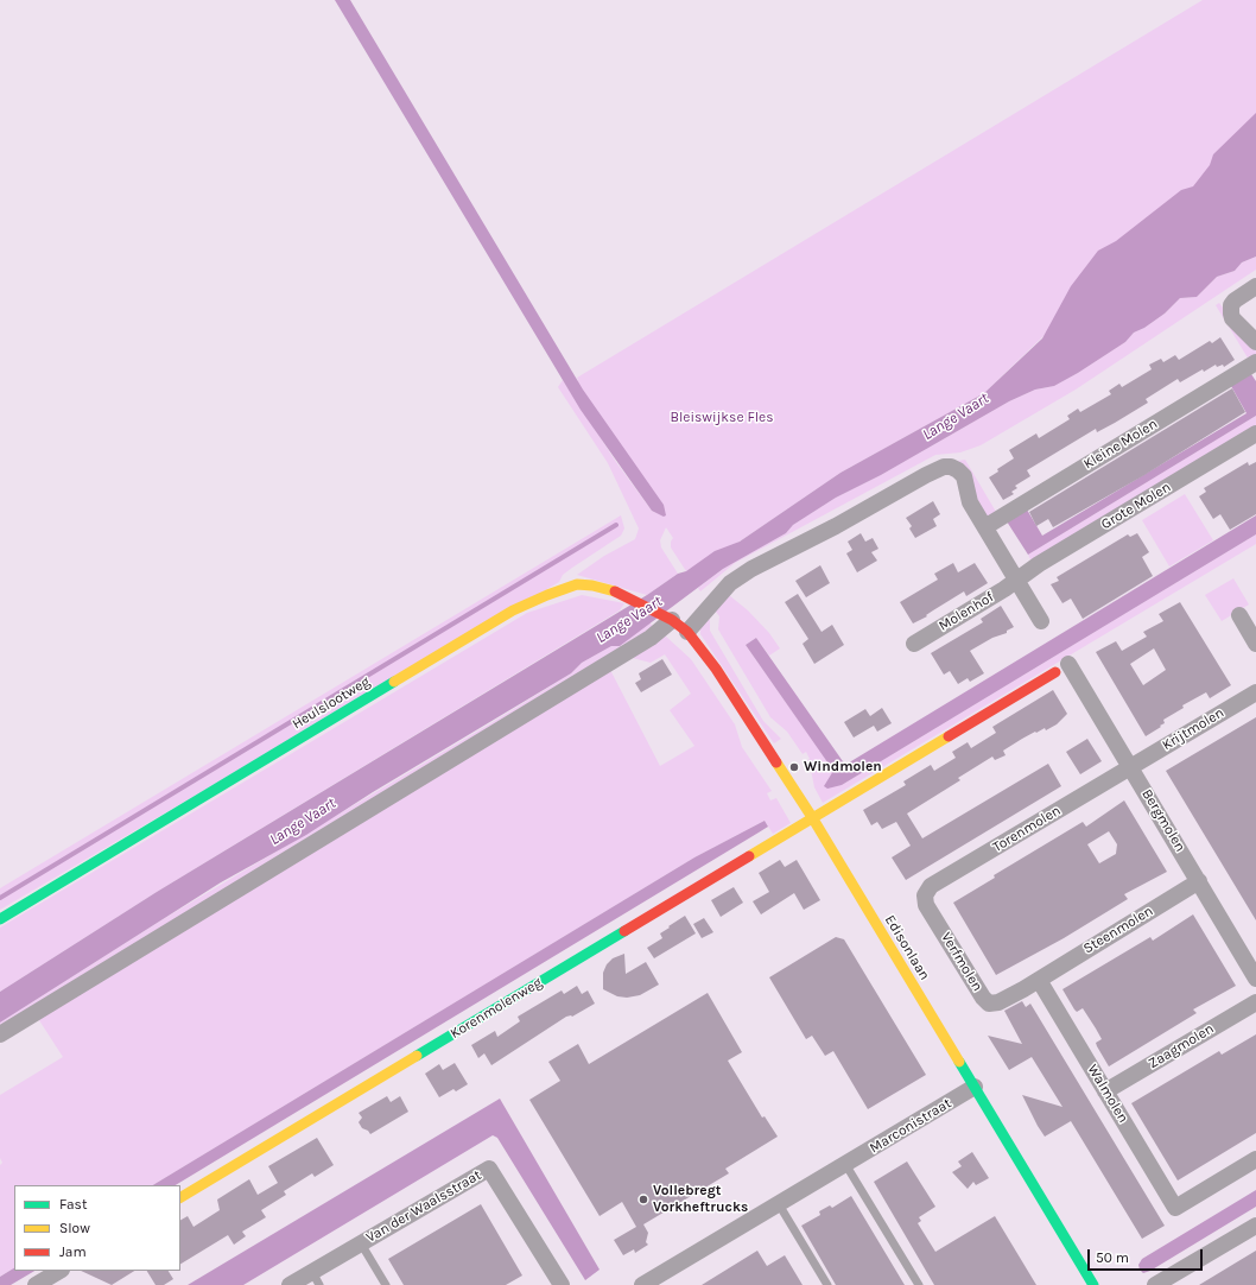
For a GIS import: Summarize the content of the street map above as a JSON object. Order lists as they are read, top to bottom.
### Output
{
  "streets": {
    "street": [
      "Kleine Molen",
      "Grote Molen",
      "Molenhof",
      "Heulslootweg",
      "Krijtmolen",
      "Bergmolen",
      "Torenmolen",
      "Steenmolen",
      "Edisonlaan",
      "Verfmolen",
      "Korenmolenweg",
      "Zaagmolen",
      "Walmolen",
      "Marconistraat",
      "Van der Waalsstraat"
    ]
  },
  "crossings": [
    ["Grote Molen", "Molenhof"],
    ["Heulslootweg", "Edisonlaan"],
    ["Krijtmolen", "Bergmolen"],
    ["Krijtmolen", "Torenmolen"],
    ["Bergmolen", "Torenmolen"],
    ["Bergmolen", "Steenmolen"],
    ["Torenmolen", "Verfmolen"],
    ["Steenmolen", "Verfmolen"],
    ["Steenmolen", "Walmolen"],
    ["Edisonlaan", "Korenmolenweg"],
    ["Edisonlaan", "Marconistraat"],
    ["Verfmolen", "Walmolen"],
    ["Zaagmolen", "Walmolen"]
  ],
  "water": ["Lange Vaart"],
  "parks": ["Bleiswijkse Fles"],
  "places": ["Windmolen", "Vollebregt Vorkheftrucks"],
  "legend": ["Fast", "Slow", "Jam"],
  "scale_bar": "50 m"
}
